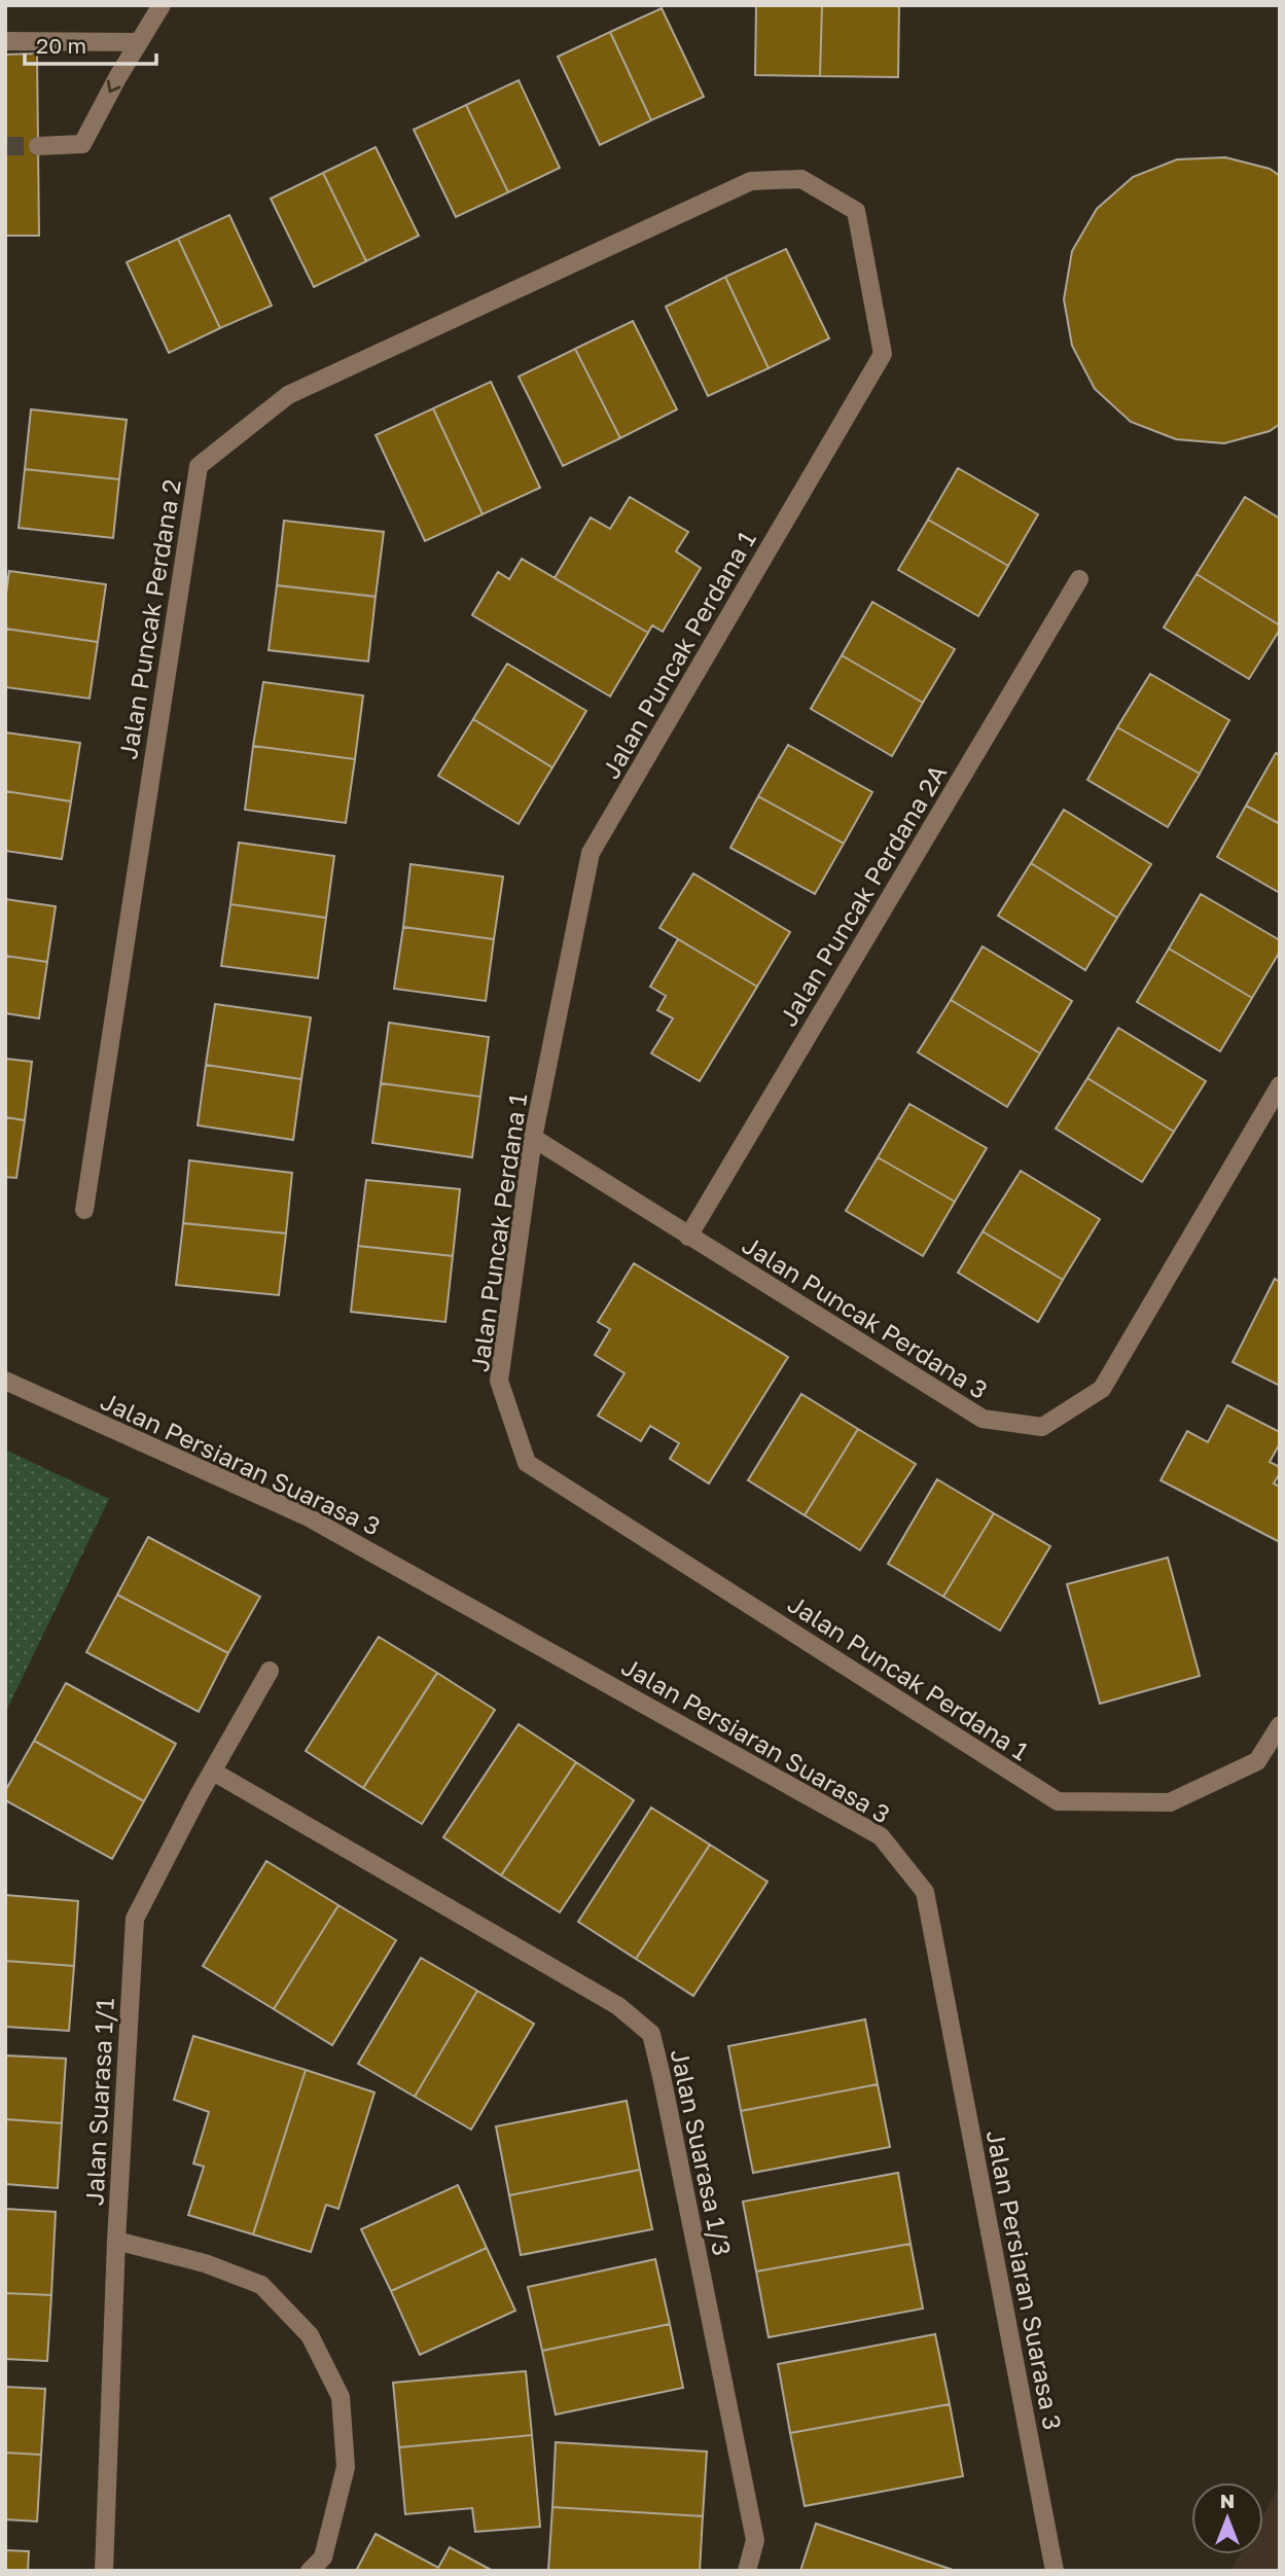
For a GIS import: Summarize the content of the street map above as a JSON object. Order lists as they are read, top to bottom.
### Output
{
  "streets": {
    "street": [
      "Jalan Puncak Perdana 2",
      "Jalan Puncak Perdana 1",
      "Jalan Puncak Perdana 2A",
      "Jalan Puncak Perdana 3",
      "Jalan Persiaran Suarasa 3",
      "Jalan Suarasa 1/1",
      "Jalan Suarasa 1/3"
    ]
  },
  "crossings": [
    ["Jalan Puncak Perdana 2", "Jalan Puncak Perdana 1"],
    ["Jalan Puncak Perdana 1", "Jalan Puncak Perdana 3"],
    ["Jalan Puncak Perdana 2A", "Jalan Puncak Perdana 3"],
    ["Jalan Suarasa 1/1", "Jalan Suarasa 1/3"]
  ],
  "scale_bar": "20 m",
  "north": "top"
}
